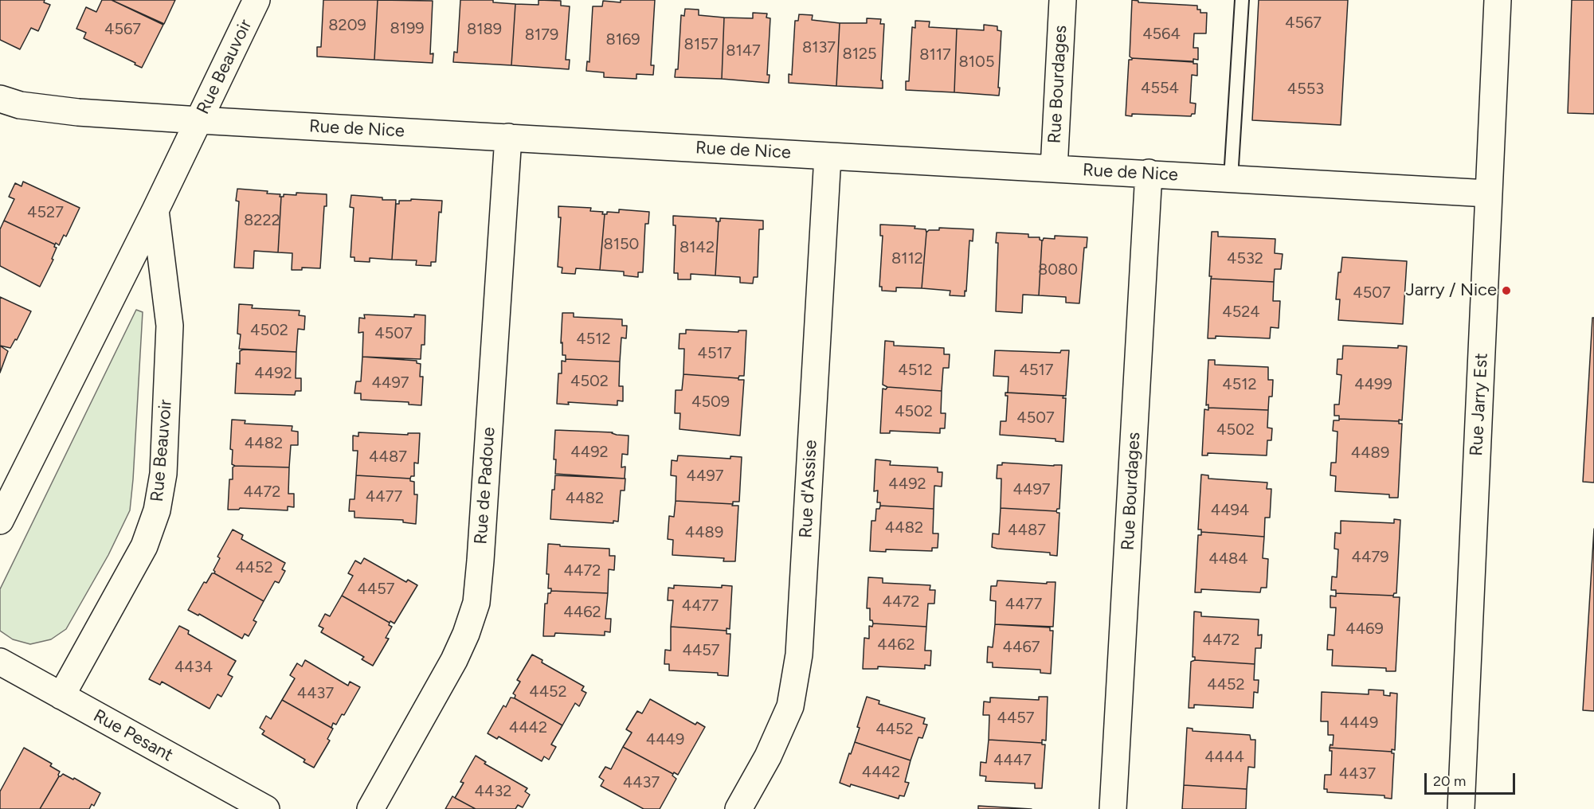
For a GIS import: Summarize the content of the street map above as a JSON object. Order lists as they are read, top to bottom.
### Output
{
  "streets": {
    "street": [
      "Rue Beauvoir",
      "Rue Bourdages",
      "Rue de Nice",
      "Rue Jarry Est",
      "Rue de Padoue",
      "Rue d'Assise",
      "Rue Pesant"
    ]
  },
  "crossings": [
    ["Rue Beauvoir", "Rue de Nice"],
    ["Rue Beauvoir", "Rue Pesant"],
    ["Rue Bourdages", "Rue de Nice"],
    ["Rue de Nice", "Rue Jarry Est"],
    ["Rue de Nice", "Rue de Padoue"],
    ["Rue de Nice", "Rue d'Assise"]
  ],
  "places": ["Jarry / Nice"],
  "house_numbers": [
    "4567",
    "8209",
    "8199",
    "4567",
    "8189",
    "4564",
    "8179",
    "8169",
    "8157",
    "8137",
    "8147",
    "8125",
    "8117",
    "8105",
    "4554",
    "4553",
    "4527",
    "8222",
    "8150",
    "8142",
    "8112",
    "4532",
    "8080",
    "4507",
    "4524",
    "4502",
    "4507",
    "4512",
    "4517",
    "4512",
    "4517",
    "4492",
    "4502",
    "4497",
    "4512",
    "4499",
    "4509",
    "4502",
    "4507",
    "4502",
    "4482",
    "4492",
    "4489",
    "4487",
    "4497",
    "4492",
    "4497",
    "4472",
    "4477",
    "4482",
    "4494",
    "4482",
    "4487",
    "4489",
    "4479",
    "4484",
    "4452",
    "4472",
    "4457",
    "4472",
    "4477",
    "4477",
    "4462",
    "4469",
    "4472",
    "4462",
    "4467",
    "4457",
    "4434",
    "4452",
    "4452",
    "4437",
    "4457",
    "4449",
    "4442",
    "4452",
    "4449",
    "4444",
    "4447",
    "4442",
    "4437",
    "4437",
    "4432"
  ],
  "scale_bar": "20 m"
}
